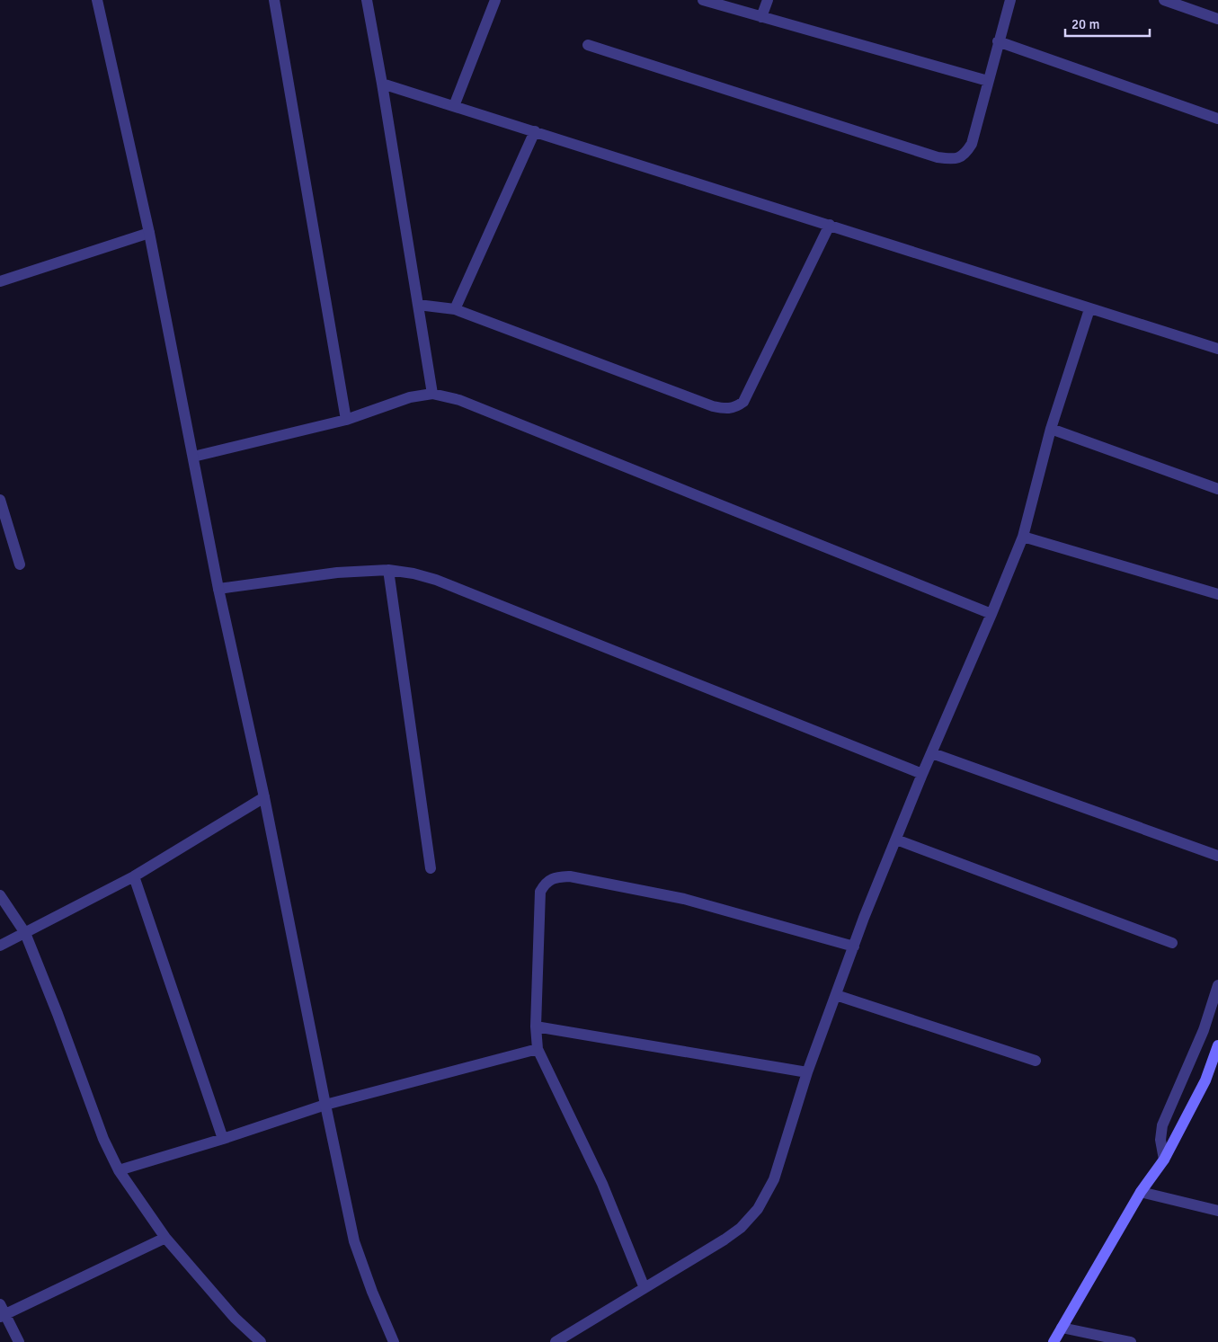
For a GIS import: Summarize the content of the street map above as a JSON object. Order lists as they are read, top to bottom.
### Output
{
  "scale_bar": "20 m"
}
